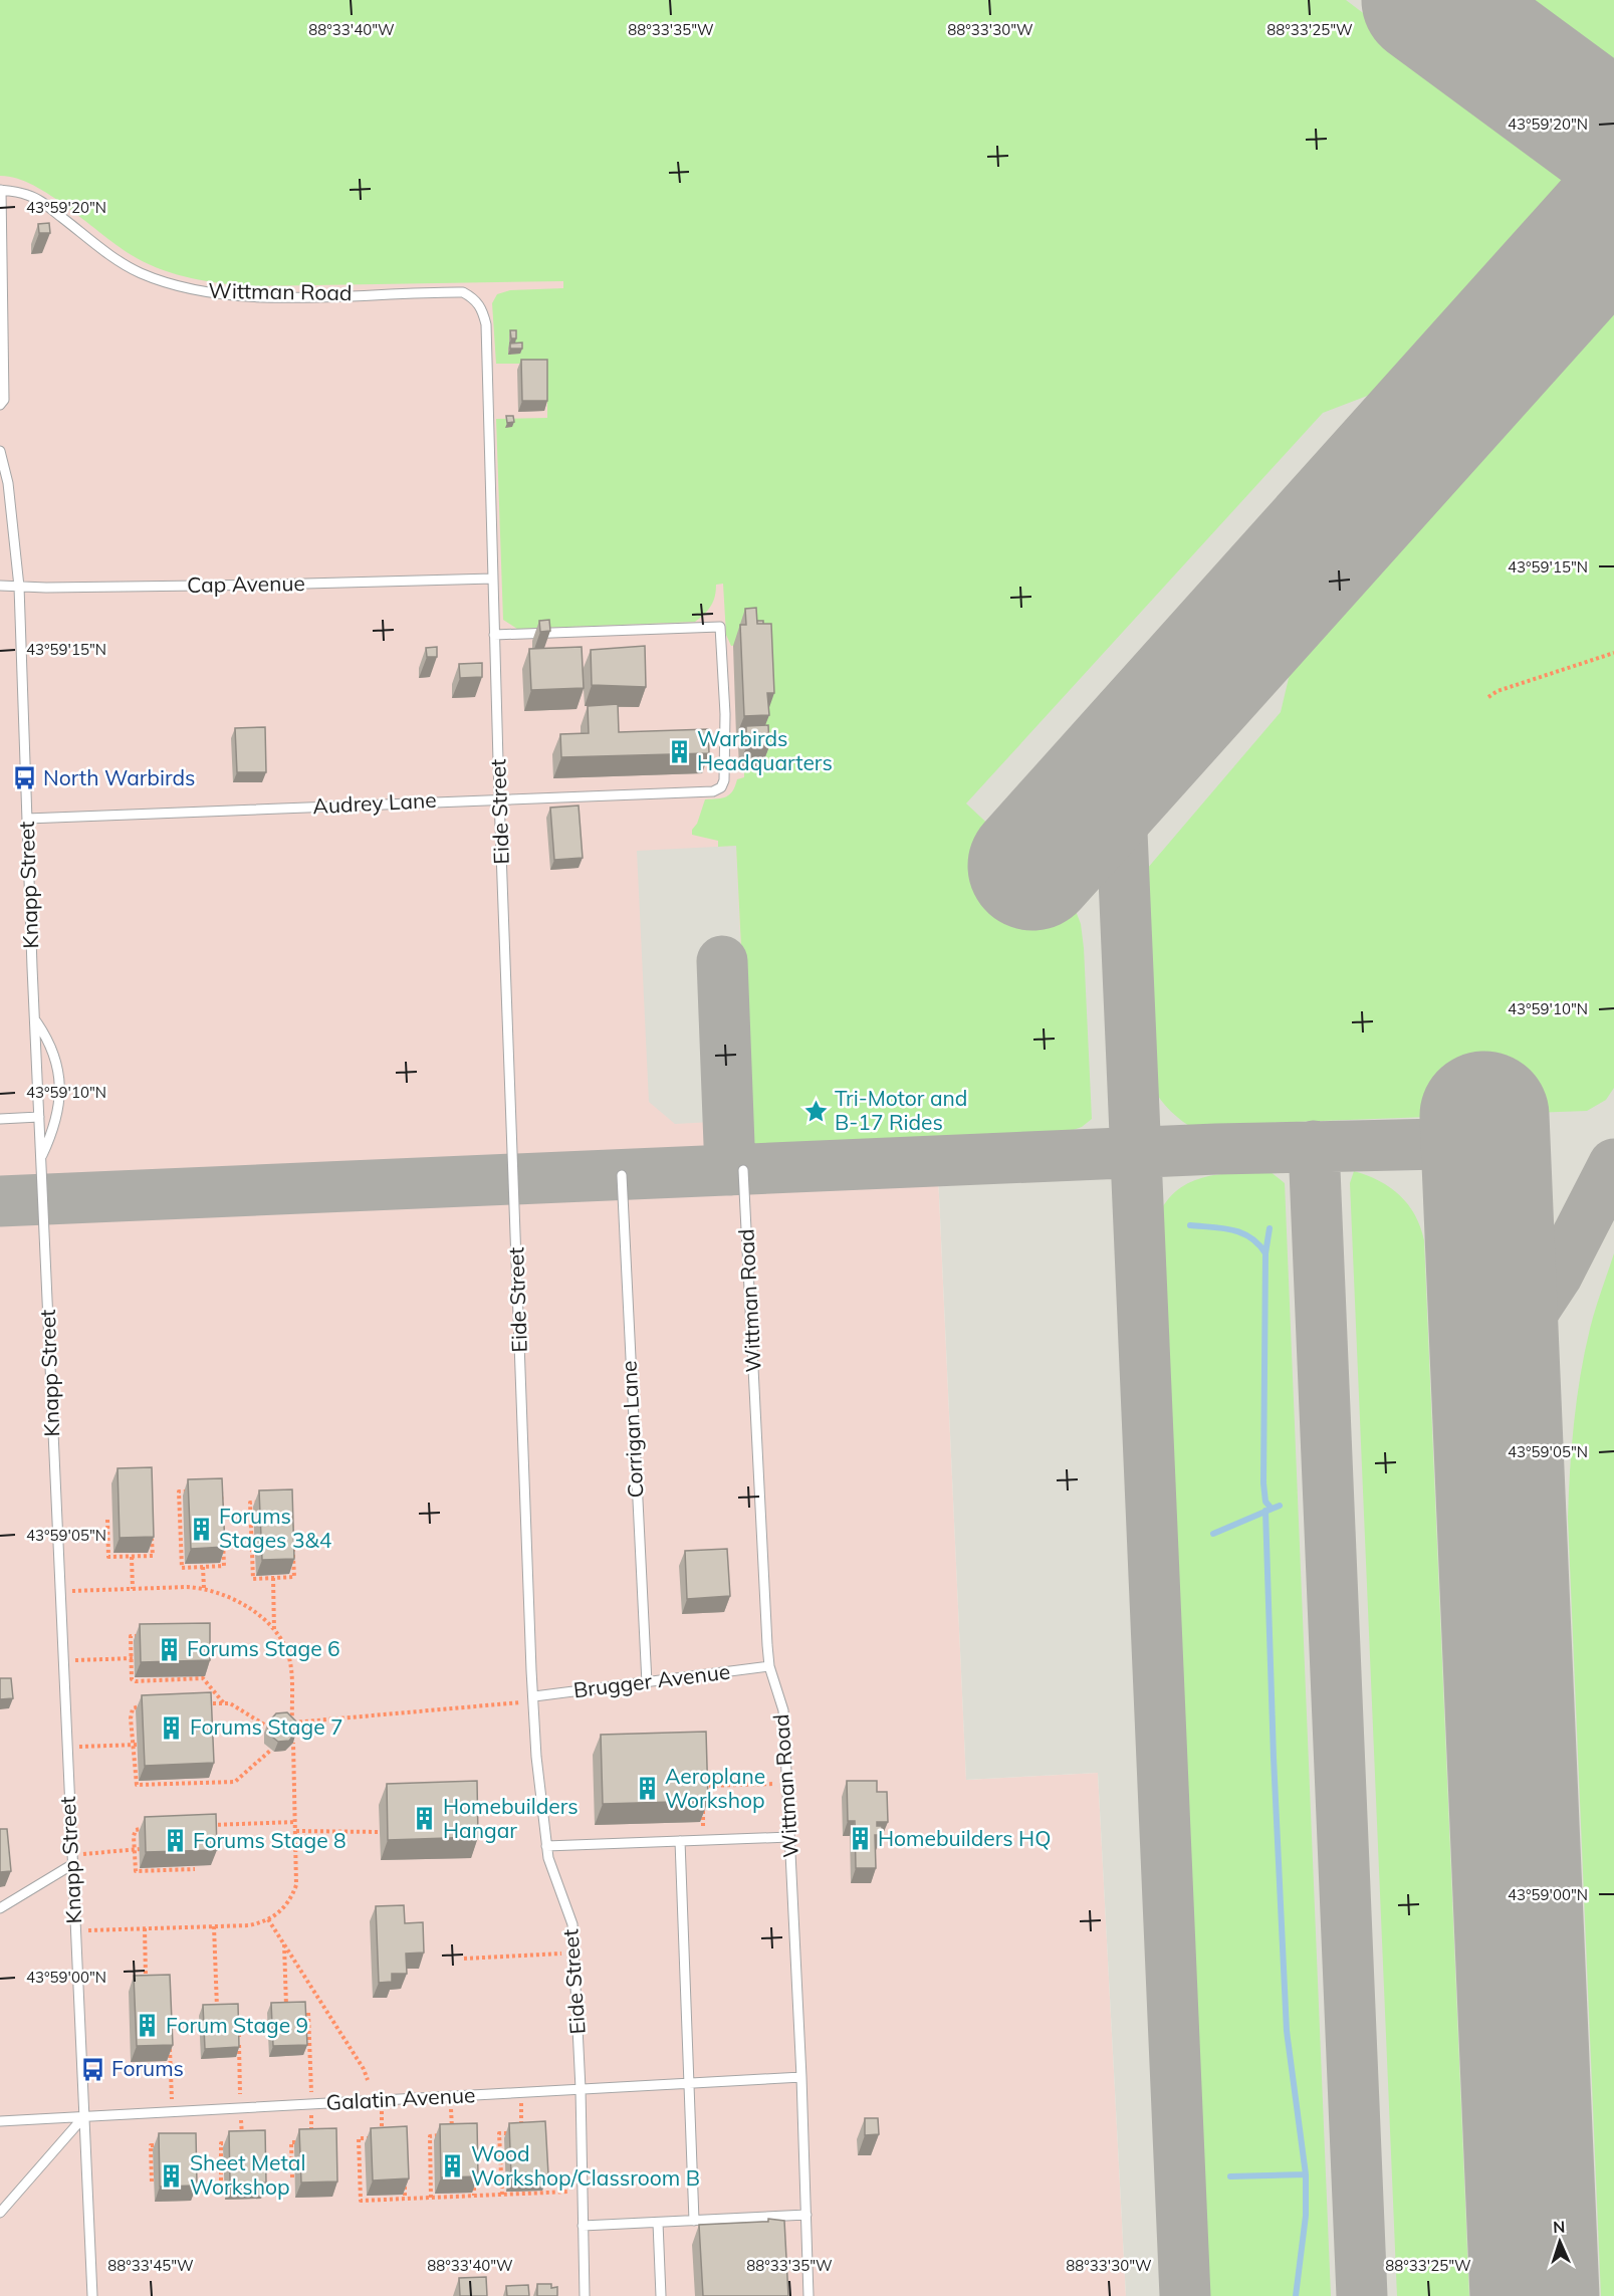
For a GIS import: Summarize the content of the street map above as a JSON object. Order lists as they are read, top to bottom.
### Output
{
  "streets": {
    "lane": [
      "Wittman Road",
      "Cap Avenue",
      "Audrey Lane",
      "Eide Street",
      "Knapp Street",
      "Corrigan Lane",
      "Brugger Avenue",
      "Galatin Avenue"
    ]
  },
  "crossings": [
    ["Wittman Road", "Eide Street"],
    ["Wittman Road", "Brugger Avenue"],
    ["Wittman Road", "Galatin Avenue"],
    ["Cap Avenue", "Eide Street"],
    ["Cap Avenue", "Knapp Street"],
    ["Audrey Lane", "Eide Street"],
    ["Audrey Lane", "Knapp Street"],
    ["Eide Street", "Brugger Avenue"],
    ["Eide Street", "Galatin Avenue"],
    ["Knapp Street", "Galatin Avenue"],
    ["Corrigan Lane", "Brugger Avenue"]
  ],
  "places": {
    "building": [
      "Warbirds Headquarters",
      "Forums Stages 3&4",
      "Forums Stage 6",
      "Forums Stage 7",
      "Aeroplane Workshop",
      "Homebuilders Hangar",
      "Homebuilders HQ",
      "Forums Stage 8",
      "Forum Stage 9",
      "Wood Workshop/Classroom B",
      "Sheet Metal Workshop"
    ],
    "bus stop": ["North Warbirds", "Forums"],
    "place": ["Tri-Motor and B-17 Rides"]
  },
  "north": "top",
  "coordinates": [
    "88°33'40\"W",
    "88°33'35\"W",
    "88°33'30\"W",
    "88°33'25\"W",
    "43°59'20\"N",
    "43°59'15\"N",
    "43°59'10\"N",
    "43°59'05\"N",
    "43°59'00\"N",
    "88°33'45\"W"
  ]
}
